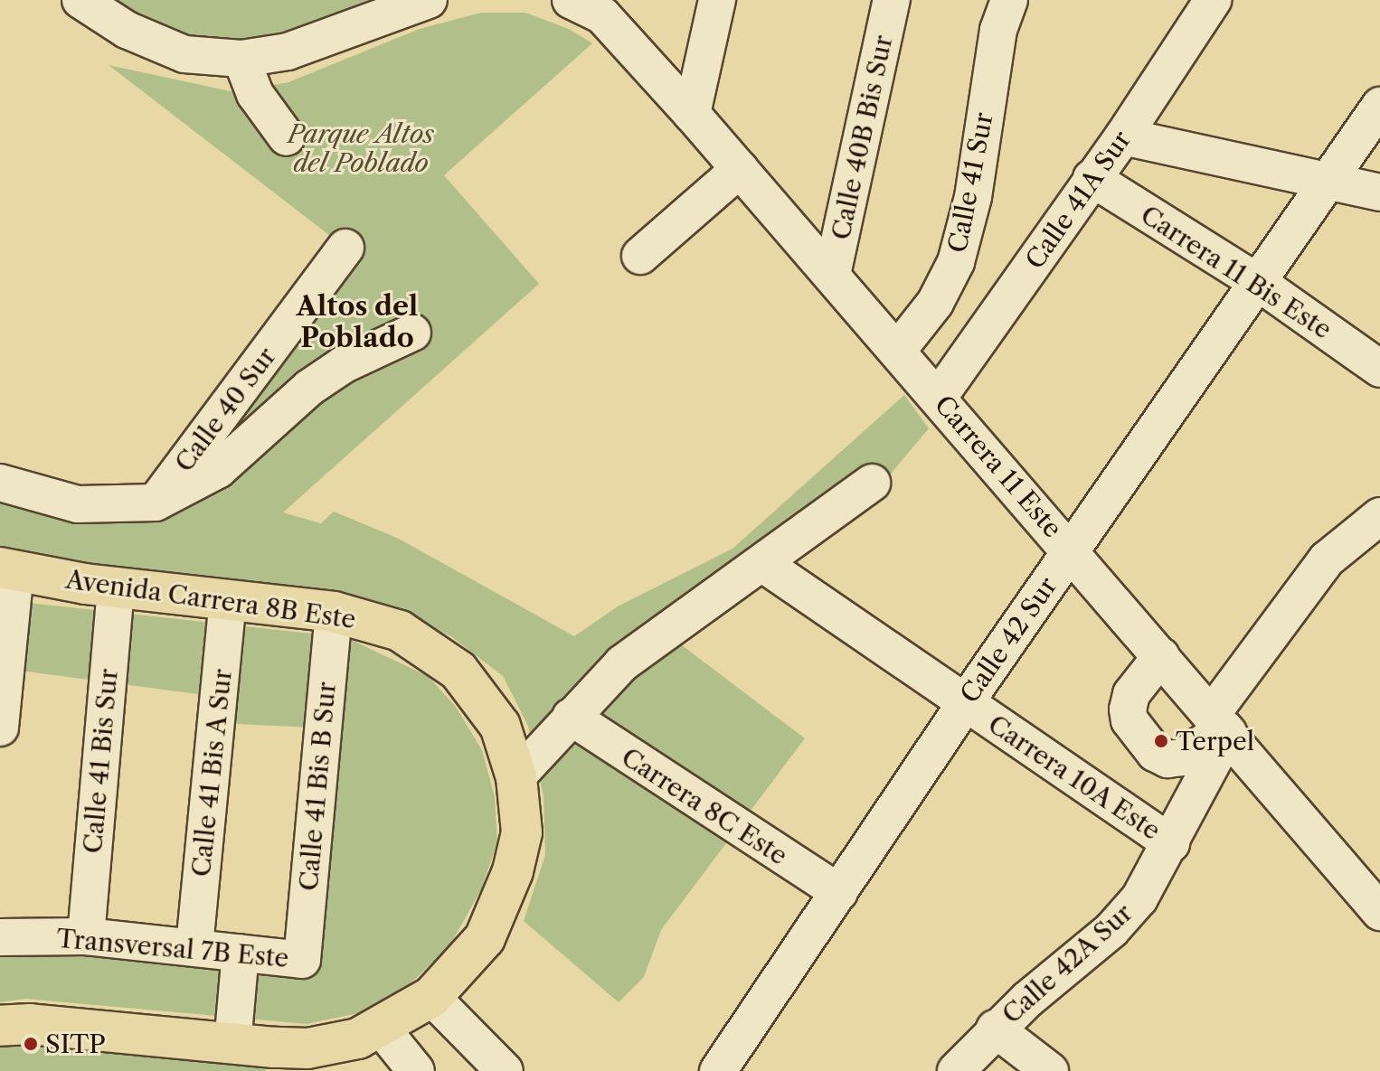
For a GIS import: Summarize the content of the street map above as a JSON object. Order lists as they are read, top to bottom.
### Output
{
  "streets": {
    "main road": ["Avenida Carrera 8B Este"],
    "street": [
      "Calle 40B Bis Sur",
      "Calle 41 Sur",
      "Calle 41A Sur",
      "Carrera 11 Bis Este",
      "Calle 40 Sur",
      "Carrera 11 Este",
      "Calle 42 Sur",
      "Calle 41 Bis Sur",
      "Calle 41 Bis A Sur",
      "Carrera 10A Este",
      "Calle 41 Bis B Sur",
      "Carrera 8C Este",
      "Transversal 7B Este",
      "Calle 42A Sur"
    ]
  },
  "crossings": [
    ["Calle 40B Bis Sur", "Carrera 11 Este"],
    ["Calle 41 Sur", "Carrera 11 Este"],
    ["Calle 41A Sur", "Carrera 11 Bis Este"],
    ["Calle 41A Sur", "Carrera 11 Este"],
    ["Carrera 11 Bis Este", "Calle 42 Sur"],
    ["Carrera 11 Este", "Calle 42 Sur"],
    ["Carrera 11 Este", "Calle 42A Sur"],
    ["Avenida Carrera 8B Este", "Calle 41 Bis Sur"],
    ["Avenida Carrera 8B Este", "Calle 41 Bis A Sur"],
    ["Avenida Carrera 8B Este", "Calle 41 Bis B Sur"],
    ["Calle 42 Sur", "Carrera 10A Este"],
    ["Calle 42 Sur", "Carrera 8C Este"],
    ["Calle 41 Bis Sur", "Transversal 7B Este"],
    ["Calle 41 Bis A Sur", "Transversal 7B Este"],
    ["Carrera 10A Este", "Calle 42A Sur"],
    ["Calle 41 Bis B Sur", "Transversal 7B Este"]
  ],
  "districts": ["Altos del Poblado"],
  "parks": ["Parque Altos del Poblado"],
  "places": ["Terpel", "SITP"]
}
